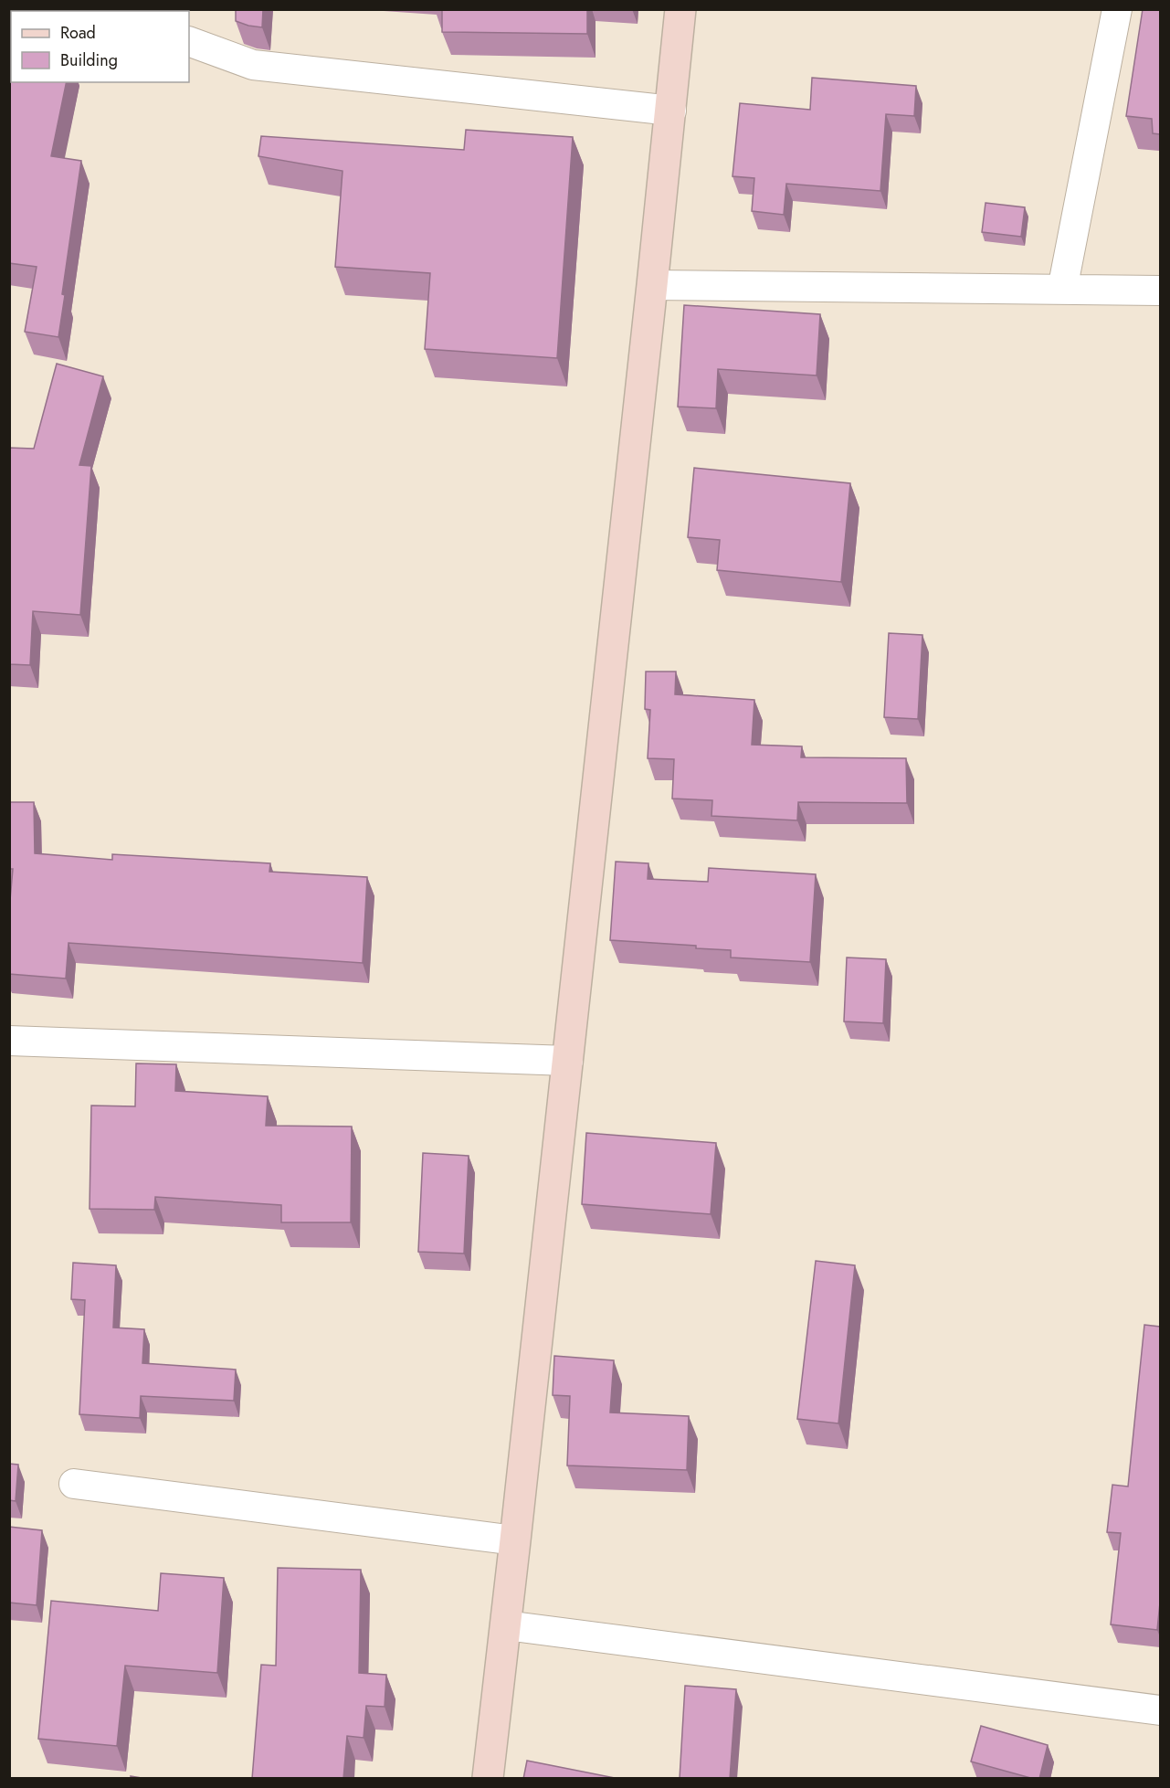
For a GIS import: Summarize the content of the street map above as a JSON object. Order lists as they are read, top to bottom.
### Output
{
  "legend": ["Road", "Building"]
}
